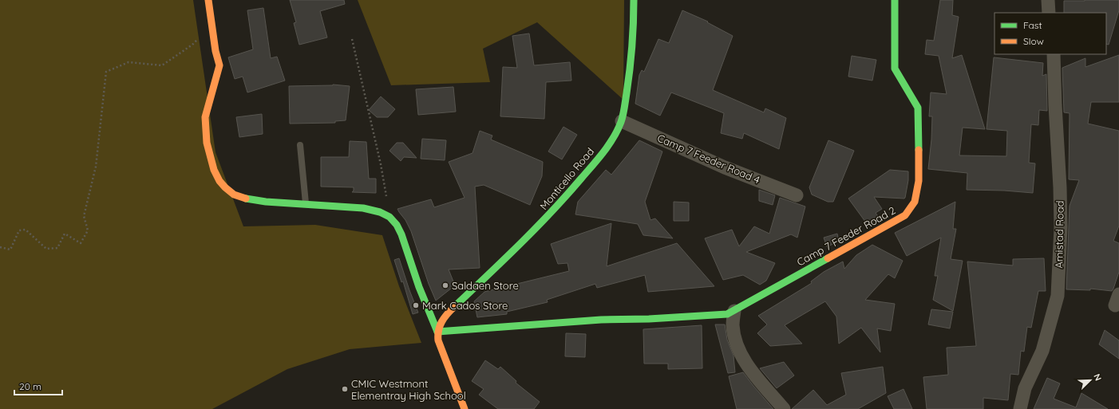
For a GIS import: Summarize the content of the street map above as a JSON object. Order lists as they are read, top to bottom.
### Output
{
  "streets": {
    "street": [
      "Camp 7 Feeder Road 4",
      "Monticello Road",
      "Amistad Road",
      "Camp 7 Feeder Road 2"
    ]
  },
  "crossings": [
    ["Camp 7 Feeder Road 4", "Monticello Road"],
    ["Monticello Road", "Camp 7 Feeder Road 2"]
  ],
  "places": ["Saldaen Store", "Mark Cados Store", "CMIC Westmont Elementray High School"],
  "legend": ["Fast", "Slow"],
  "scale_bar": "20 m",
  "north": "top right"
}
